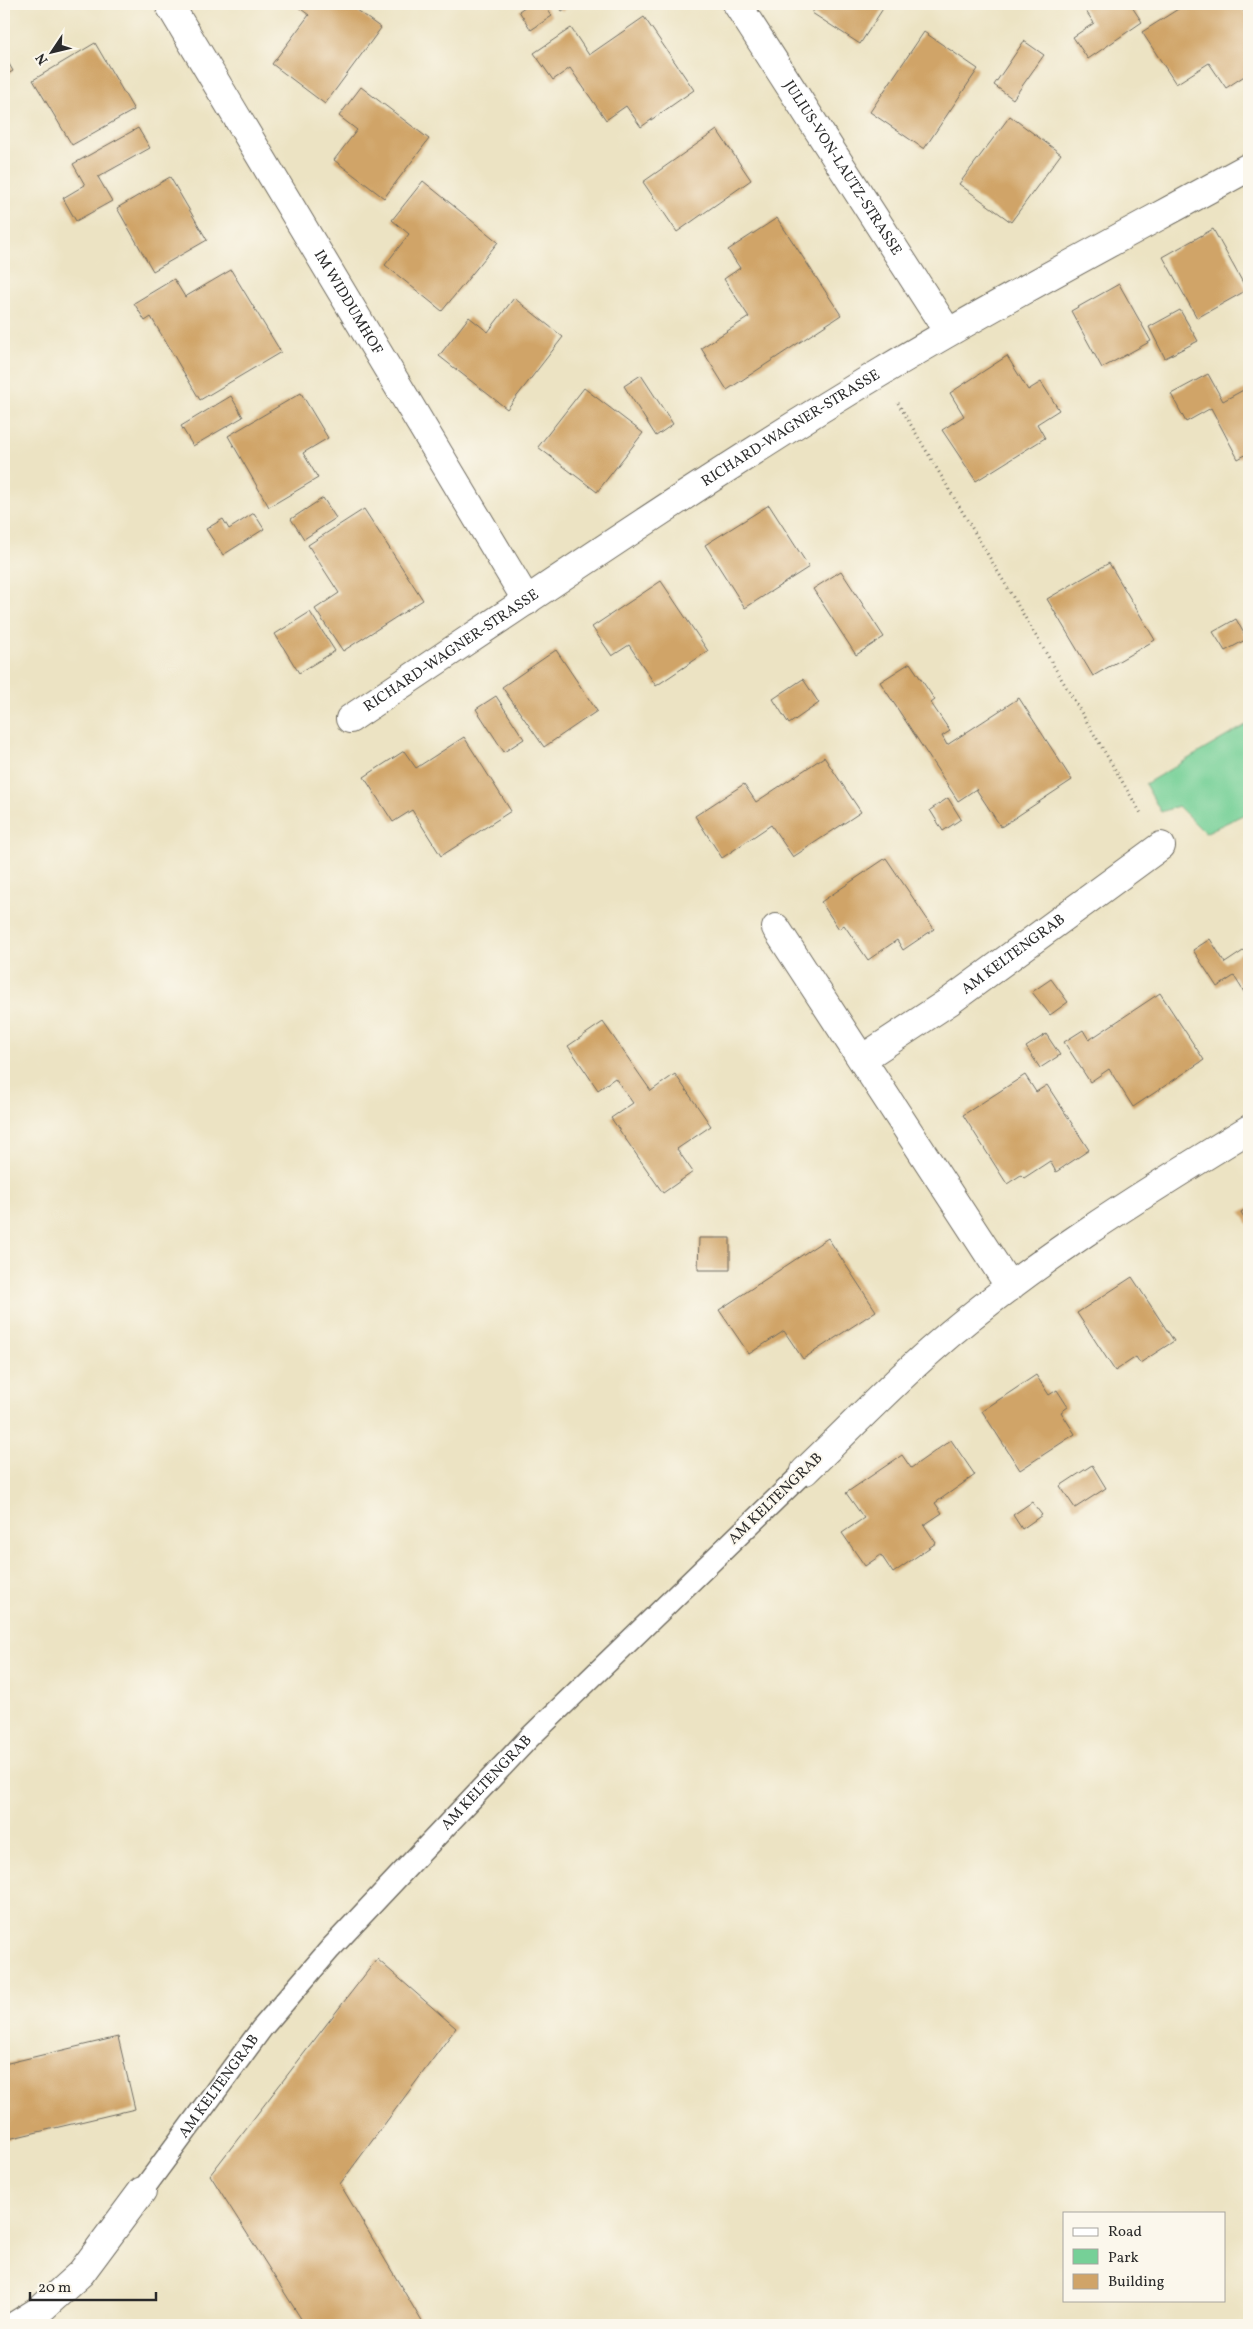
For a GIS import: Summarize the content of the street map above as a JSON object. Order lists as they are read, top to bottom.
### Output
{
  "streets": {
    "street": [
      "JULIUS-VON-LAUTZ-STRASSE",
      "IM WIDDUMHOF",
      "RICHARD-WAGNER-STRASSE",
      "AM KELTENGRAB"
    ]
  },
  "crossings": [
    ["JULIUS-VON-LAUTZ-STRASSE", "RICHARD-WAGNER-STRASSE"],
    ["IM WIDDUMHOF", "RICHARD-WAGNER-STRASSE"]
  ],
  "legend": ["Road", "Park", "Building"],
  "scale_bar": "20 m",
  "north": "bottom left"
}
